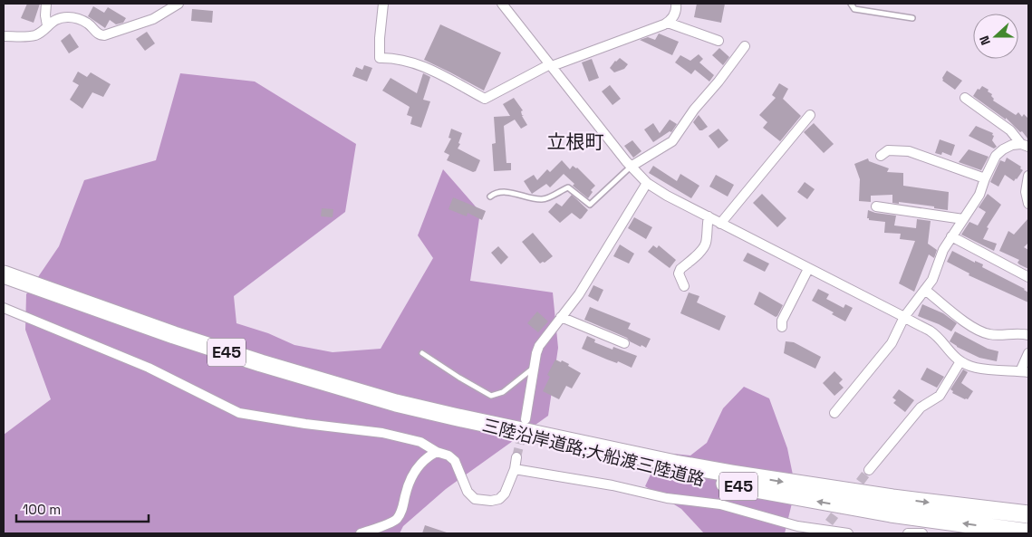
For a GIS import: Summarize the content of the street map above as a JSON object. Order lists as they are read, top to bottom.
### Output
{
  "streets": {
    "highway": ["E45", "三陸沿岸道路;大船渡三陸道路"]
  },
  "districts": ["立根町"],
  "scale_bar": "100 m",
  "north": "left"
}
